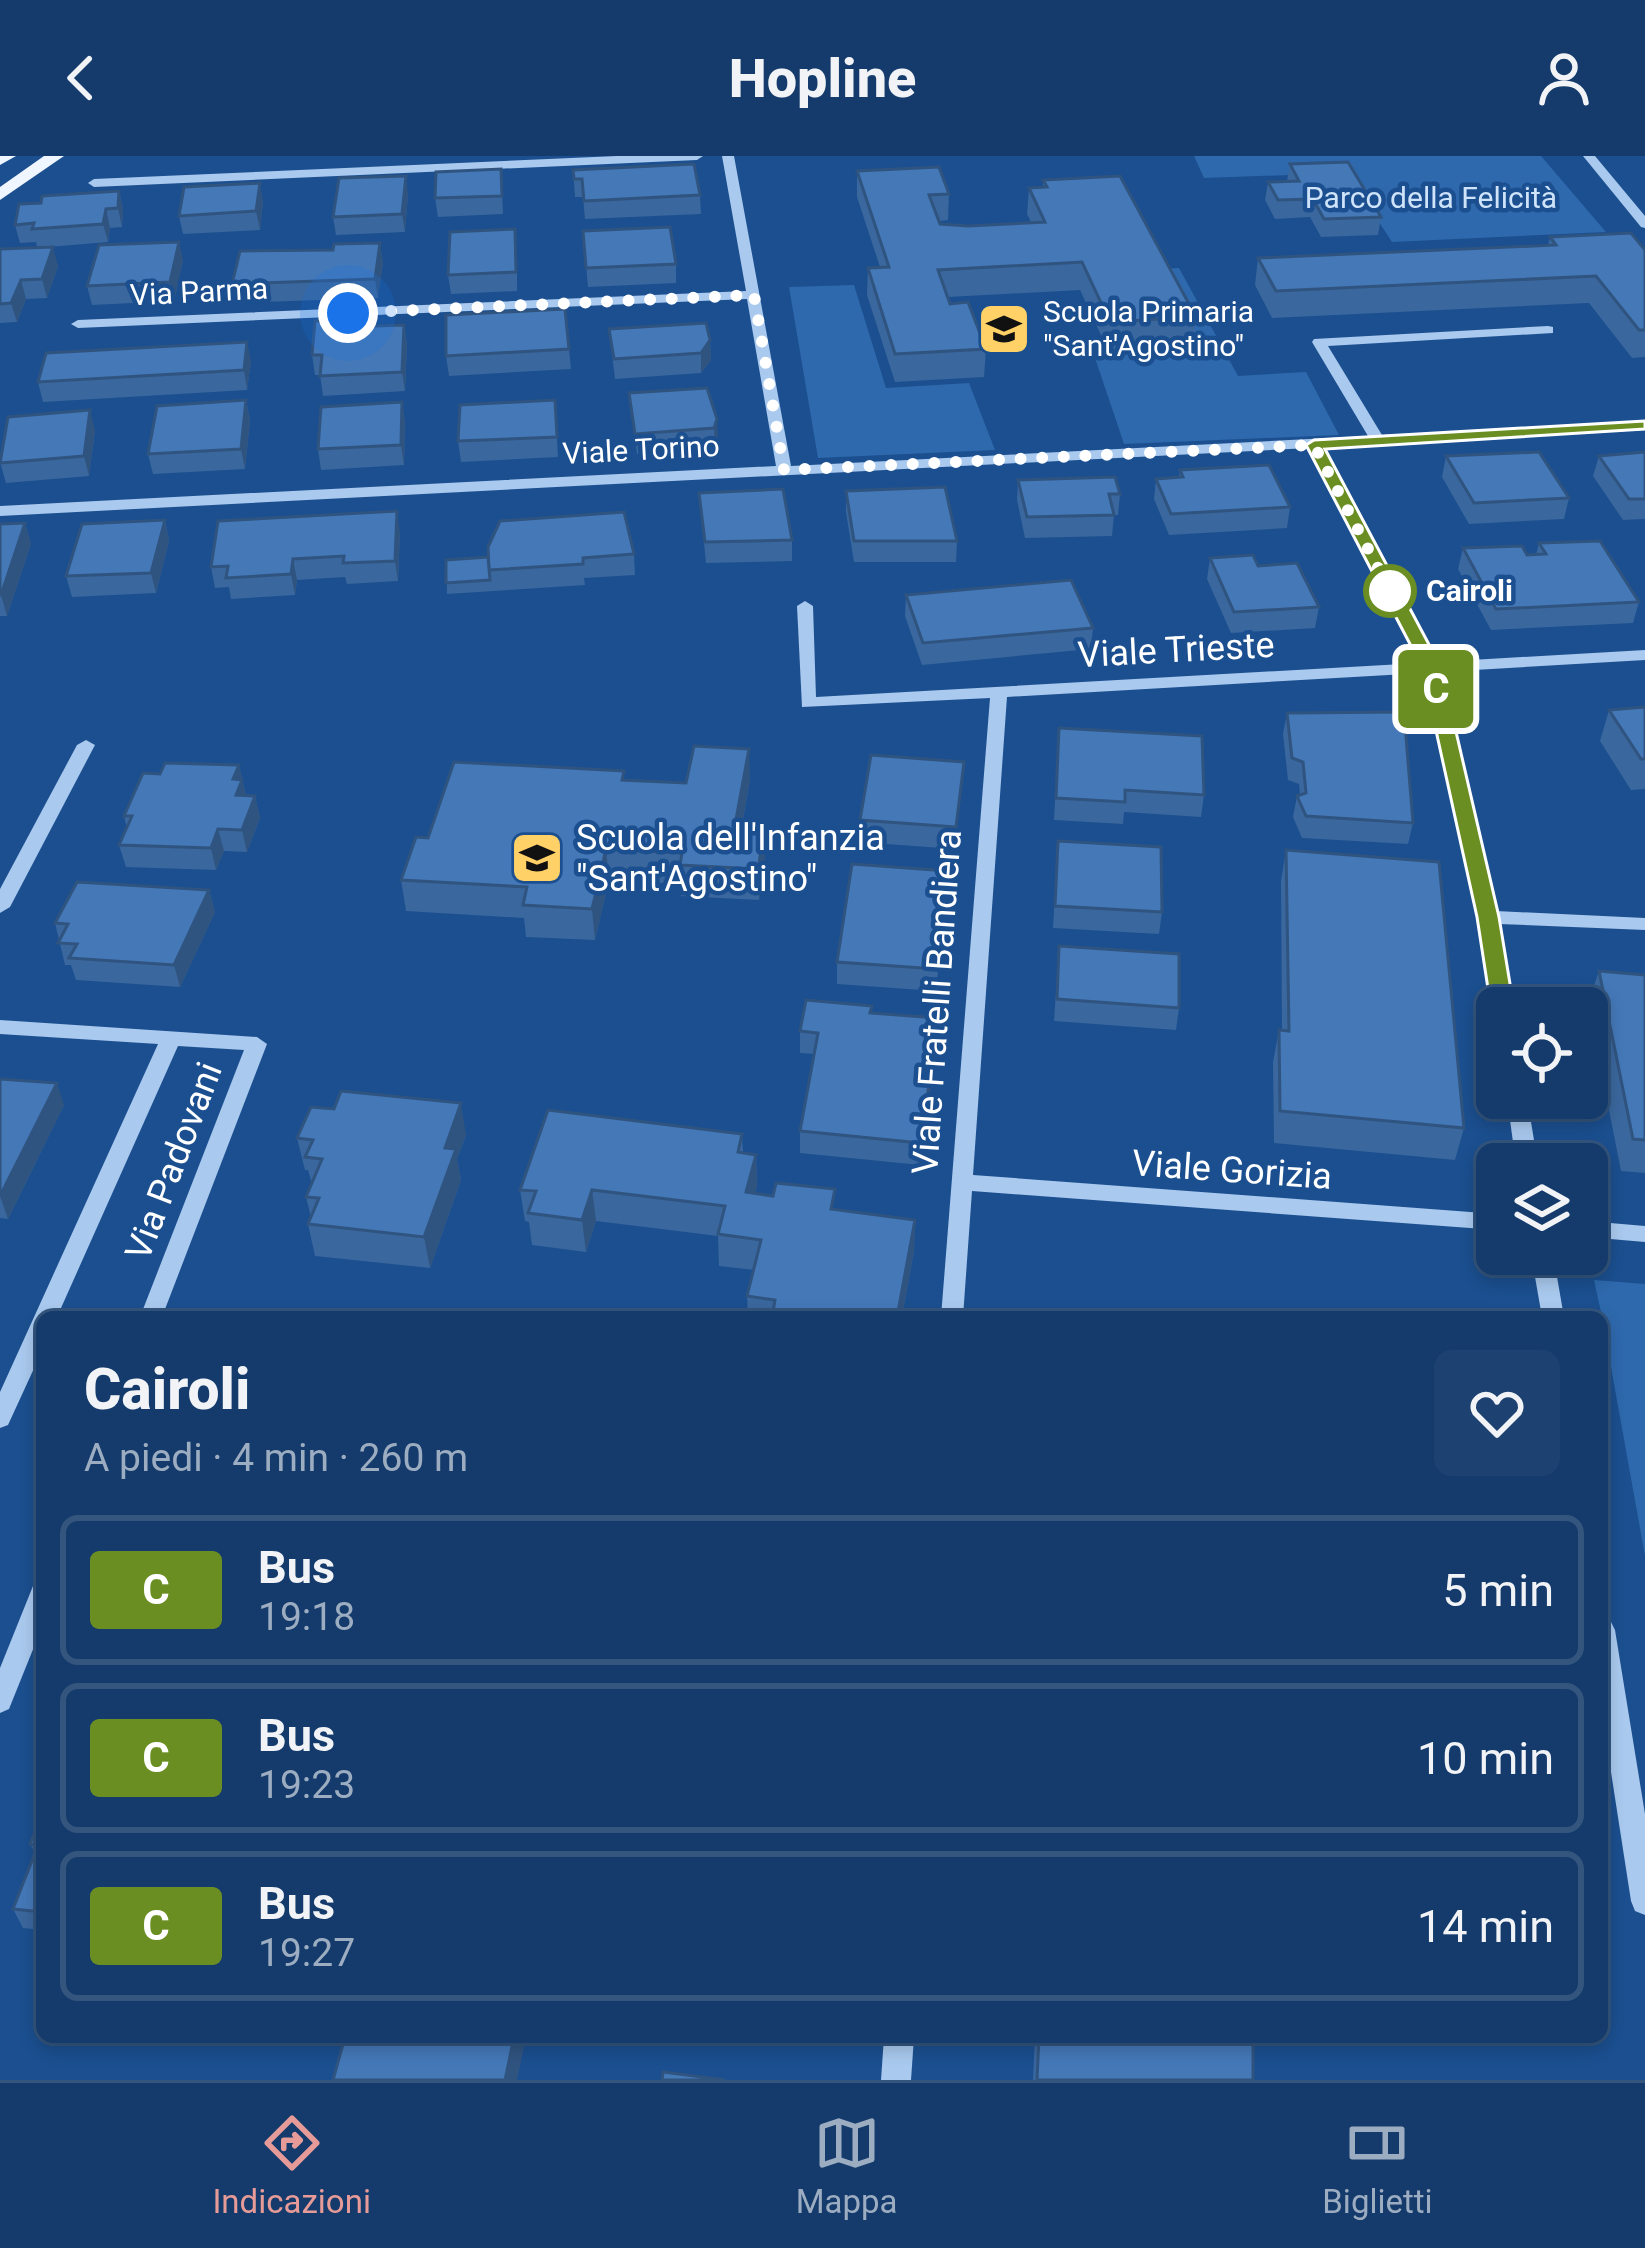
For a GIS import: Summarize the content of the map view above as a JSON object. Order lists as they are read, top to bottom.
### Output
{
  "streets": {
    "street": [
      "Via Parma",
      "Viale Torino",
      "Viale Trieste",
      "Viale Fratelli Bandiera",
      "Via Padovani",
      "Viale Gorizia"
    ]
  },
  "crossings": [
    ["Viale Trieste", "Viale Fratelli Bandiera"],
    ["Viale Fratelli Bandiera", "Viale Gorizia"]
  ],
  "parks": ["Parco della Felicità"],
  "places": {
    "school or university": ["Scuola Primaria \"Sant'Agostino\"", "Scuola dell'Infanzia \"Sant'Agostino\""],
    "other": ["Cairoli"]
  },
  "lines": ["bus line C"],
  "page": {
    "header": "Hopline",
    "on_map": "C",
    "heading": ["Cairoli", "A piedi · 4 min · 260 m"],
    "list": [
      {
        "mark": "C",
        "name": "Bus",
        "note": "19:18",
        "value": "5 min"
      },
      {
        "mark": "C",
        "name": "Bus",
        "note": "19:23",
        "value": "10 min"
      },
      {
        "mark": "C",
        "name": "Bus",
        "note": "19:27",
        "value": "14 min"
      }
    ],
    "tabs": ["Indicazioni", "Mappa", "Biglietti"]
  }
}
